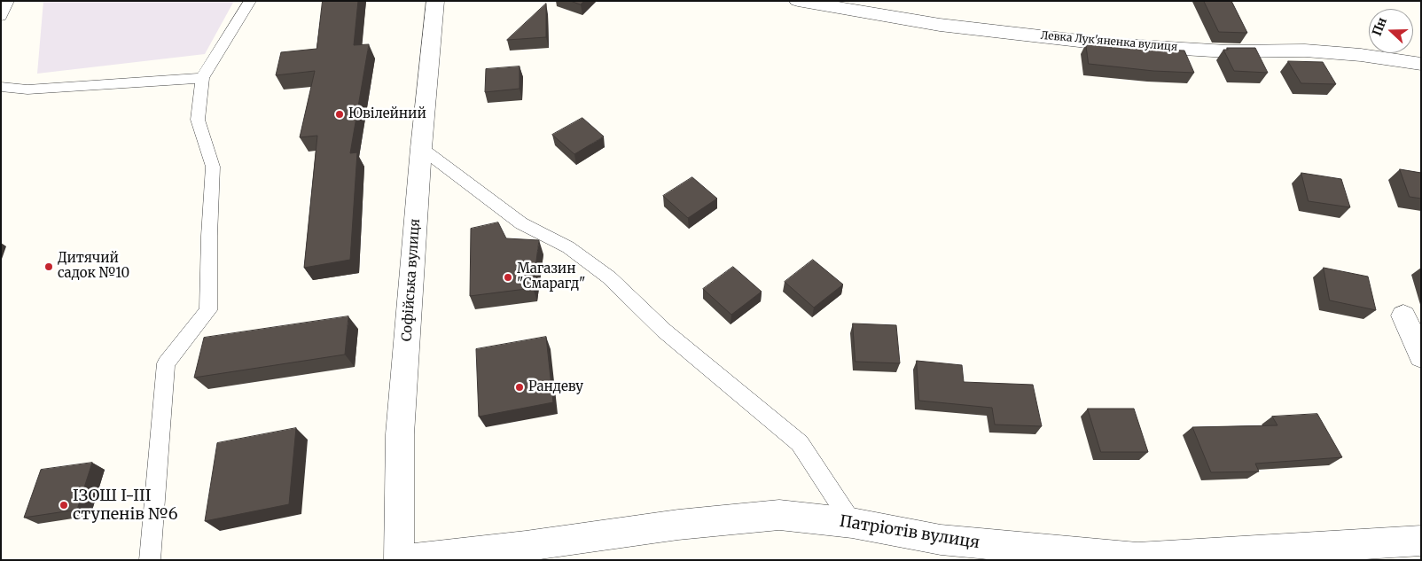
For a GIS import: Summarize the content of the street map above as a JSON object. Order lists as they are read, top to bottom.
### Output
{
  "streets": {
    "street": ["Левка Лук'яненка вулиця", "Софійська вулиця", "Патріотів вулиця"]
  },
  "crossings": [
    ["Софійська вулиця", "Патріотів вулиця"]
  ],
  "places": [
    "Ювілейний",
    "Дитячий садок №10",
    "Магазин \"Смарагд\"",
    "Рандеву",
    "ІЗОШ І-ІІІ ступенів №6"
  ],
  "north": "left"
}
